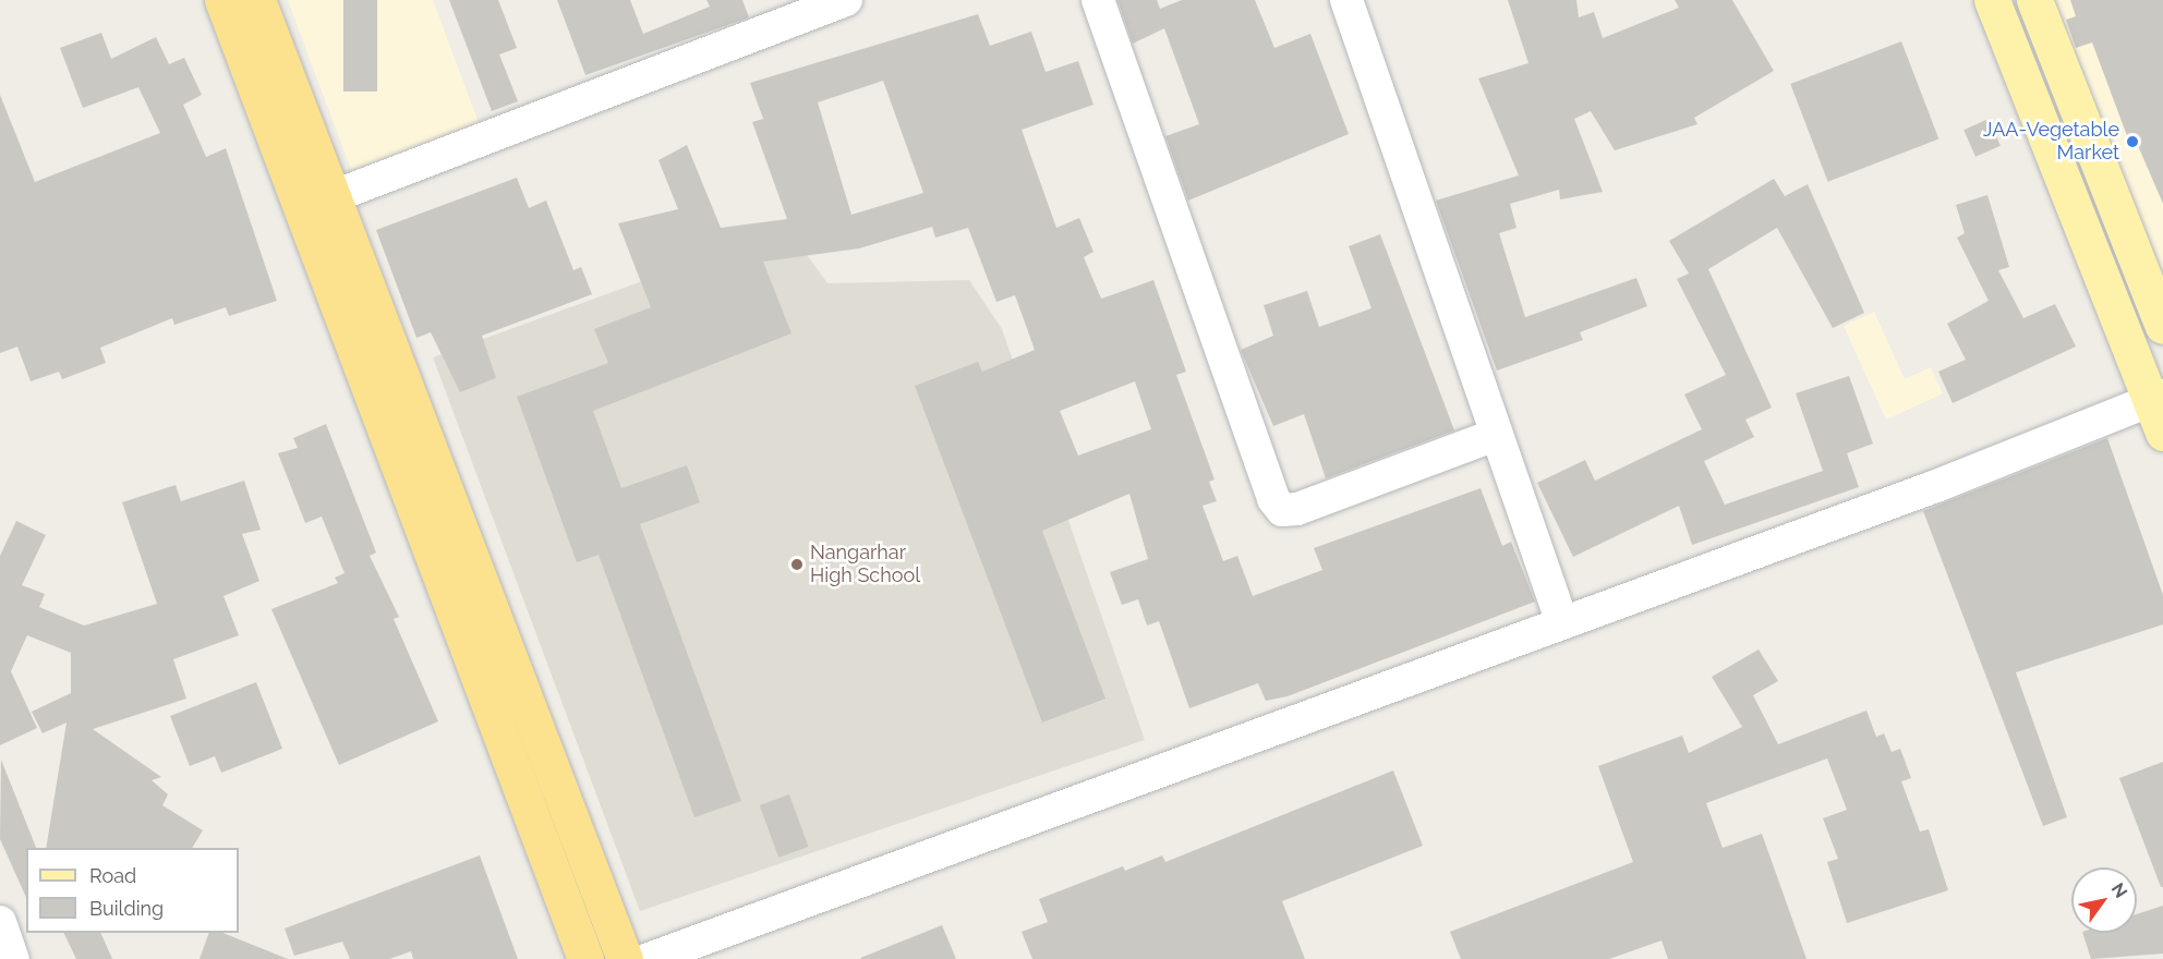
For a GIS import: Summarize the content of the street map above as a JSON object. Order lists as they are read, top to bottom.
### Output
{
  "places": ["JAA-Vegetable Market", "Nangarhar High School"],
  "legend": ["Road", "Building"],
  "north": "top right"
}
